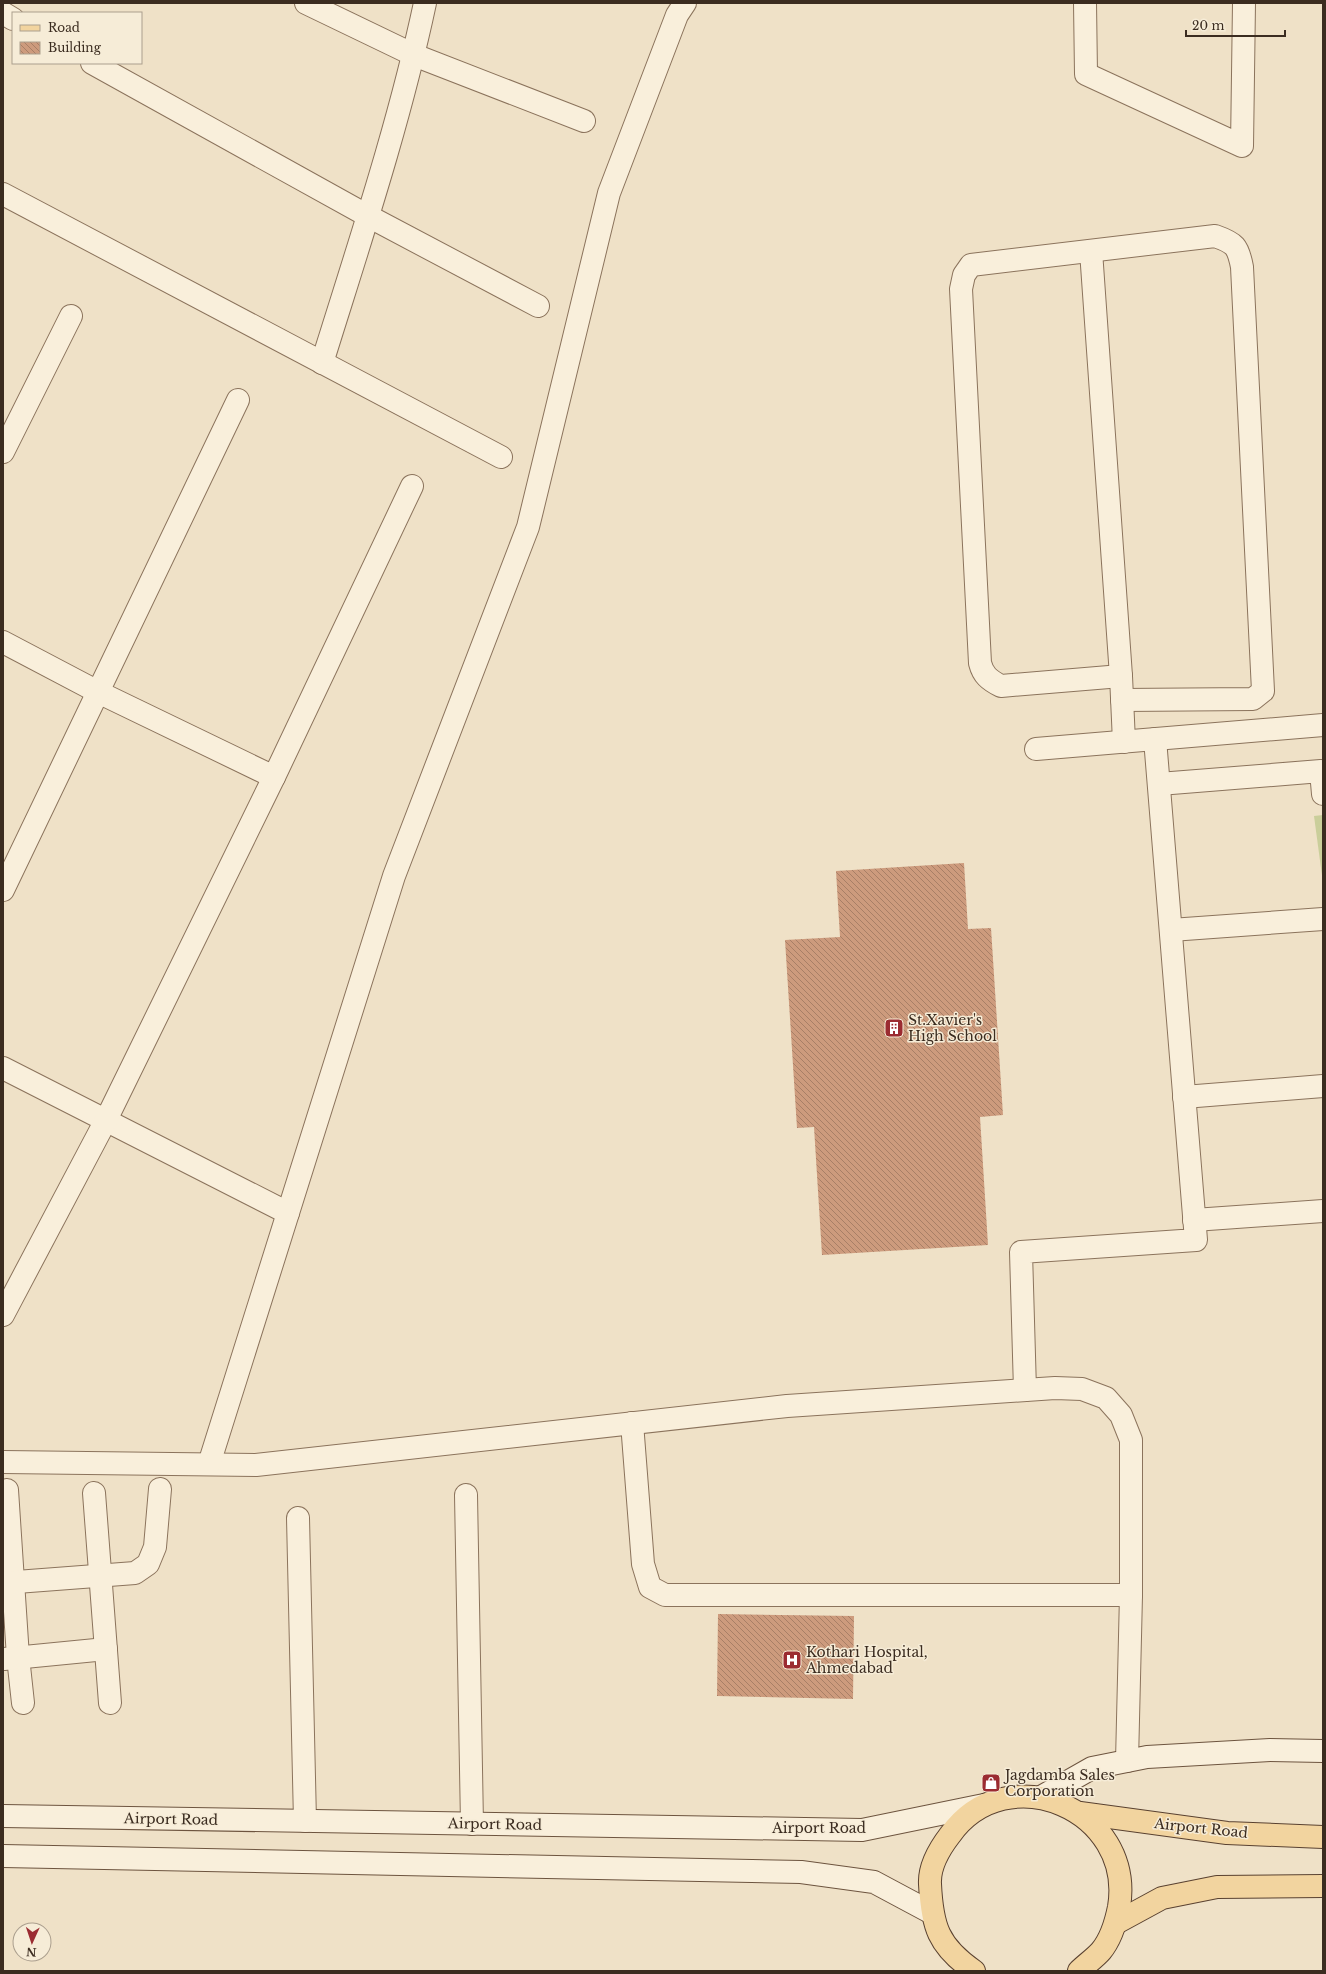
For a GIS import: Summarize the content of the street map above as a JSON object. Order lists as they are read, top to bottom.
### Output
{
  "streets": {
    "main road": ["Airport Road"]
  },
  "places": {
    "building": ["St.Xavier's High School"],
    "hospital": ["Kothari Hospital, Ahmedabad"],
    "shop": ["Jagdamba Sales Corporation"]
  },
  "legend": ["Road", "Building"],
  "scale_bar": "20 m",
  "north": "bottom"
}
